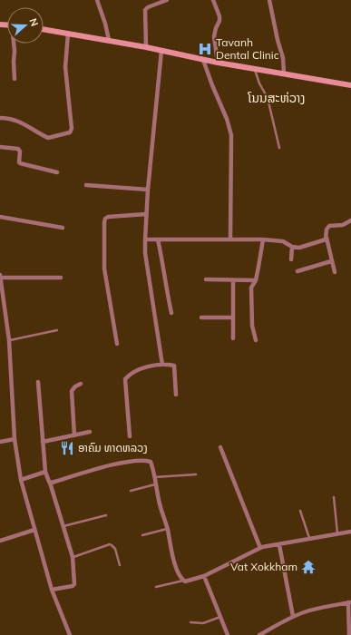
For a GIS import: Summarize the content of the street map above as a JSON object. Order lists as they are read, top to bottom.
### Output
{
  "districts": ["ໂນນສະຫ່ວາງ"],
  "places": {
    "hospital": ["Tavanh Dental Clinic"],
    "restaurant": ["ອາຄົມ ທາດຫລວງ"],
    "temple": ["Vat Xokkham"]
  },
  "north": "right"
}
